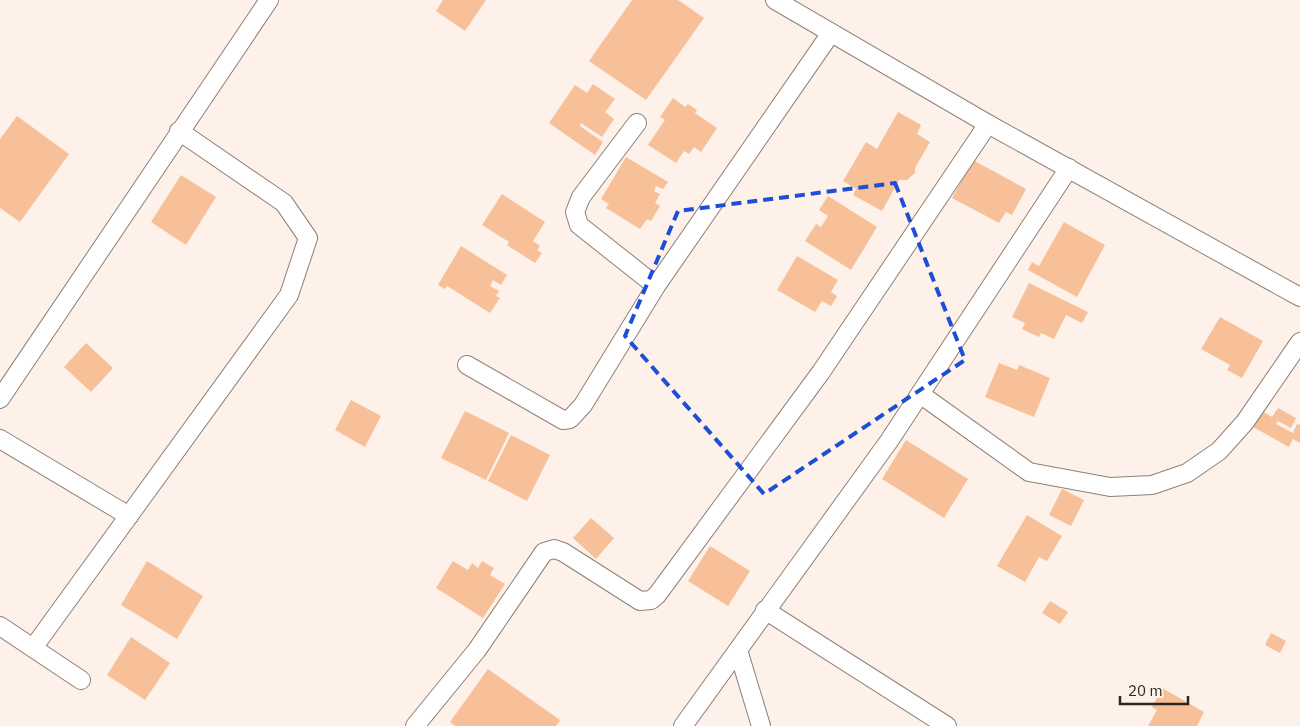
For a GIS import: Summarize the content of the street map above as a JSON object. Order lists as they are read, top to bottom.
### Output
{
  "scale_bar": "20 m"
}
